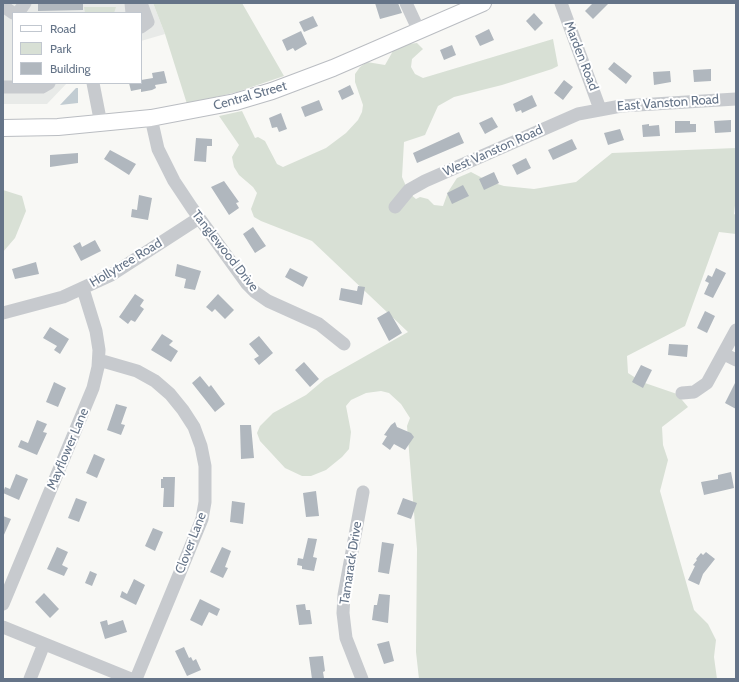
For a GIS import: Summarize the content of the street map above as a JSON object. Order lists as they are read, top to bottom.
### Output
{
  "streets": {
    "main road": ["Central Street"],
    "street": [
      "Marden Road",
      "East Vanston Road",
      "West Vanston Road",
      "Tanglewood Drive",
      "Hollytree Road",
      "Mayflower Lane",
      "Clover Lane",
      "Tamarack Drive"
    ]
  },
  "crossings": [
    ["Marden Road", "East Vanston Road"],
    ["Marden Road", "West Vanston Road"],
    ["Central Street", "Tanglewood Drive"],
    ["East Vanston Road", "West Vanston Road"],
    ["Tanglewood Drive", "Hollytree Road"],
    ["Hollytree Road", "Mayflower Lane"],
    ["Mayflower Lane", "Clover Lane"]
  ],
  "legend": ["Road", "Park", "Building"]
}
